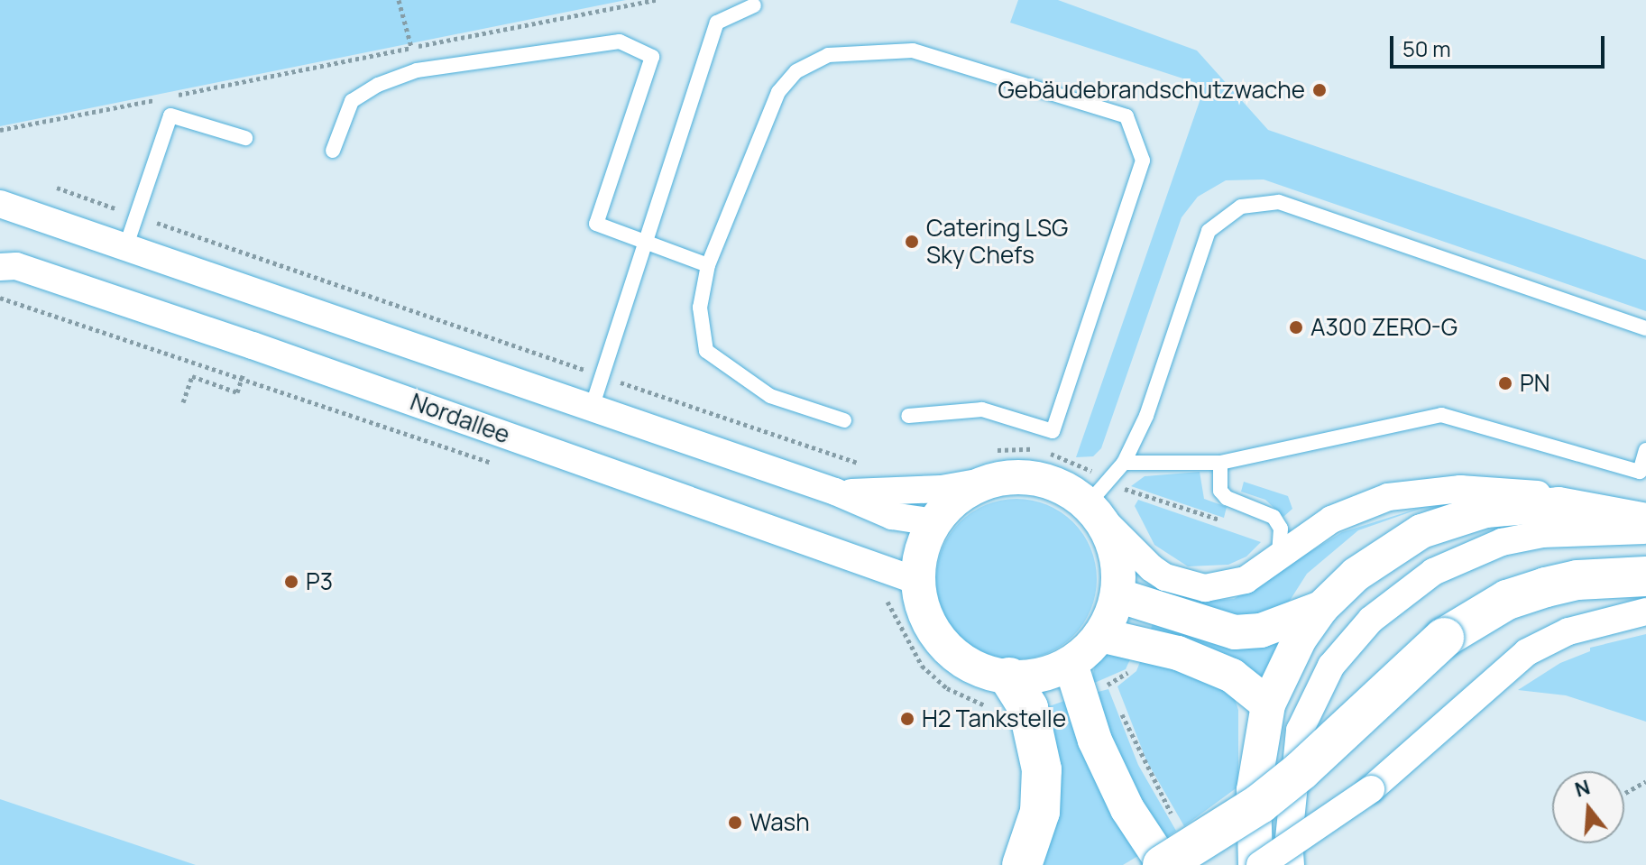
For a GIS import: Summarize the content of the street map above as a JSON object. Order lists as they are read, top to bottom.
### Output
{
  "streets": {
    "street": ["Nordallee"]
  },
  "places": [
    "Gebäudebrandschutzwache",
    "Catering LSG Sky Chefs",
    "A300 ZERO-G",
    "PN",
    "P3",
    "H2 Tankstelle",
    "Wash"
  ],
  "scale_bar": "50 m",
  "north": "top"
}
